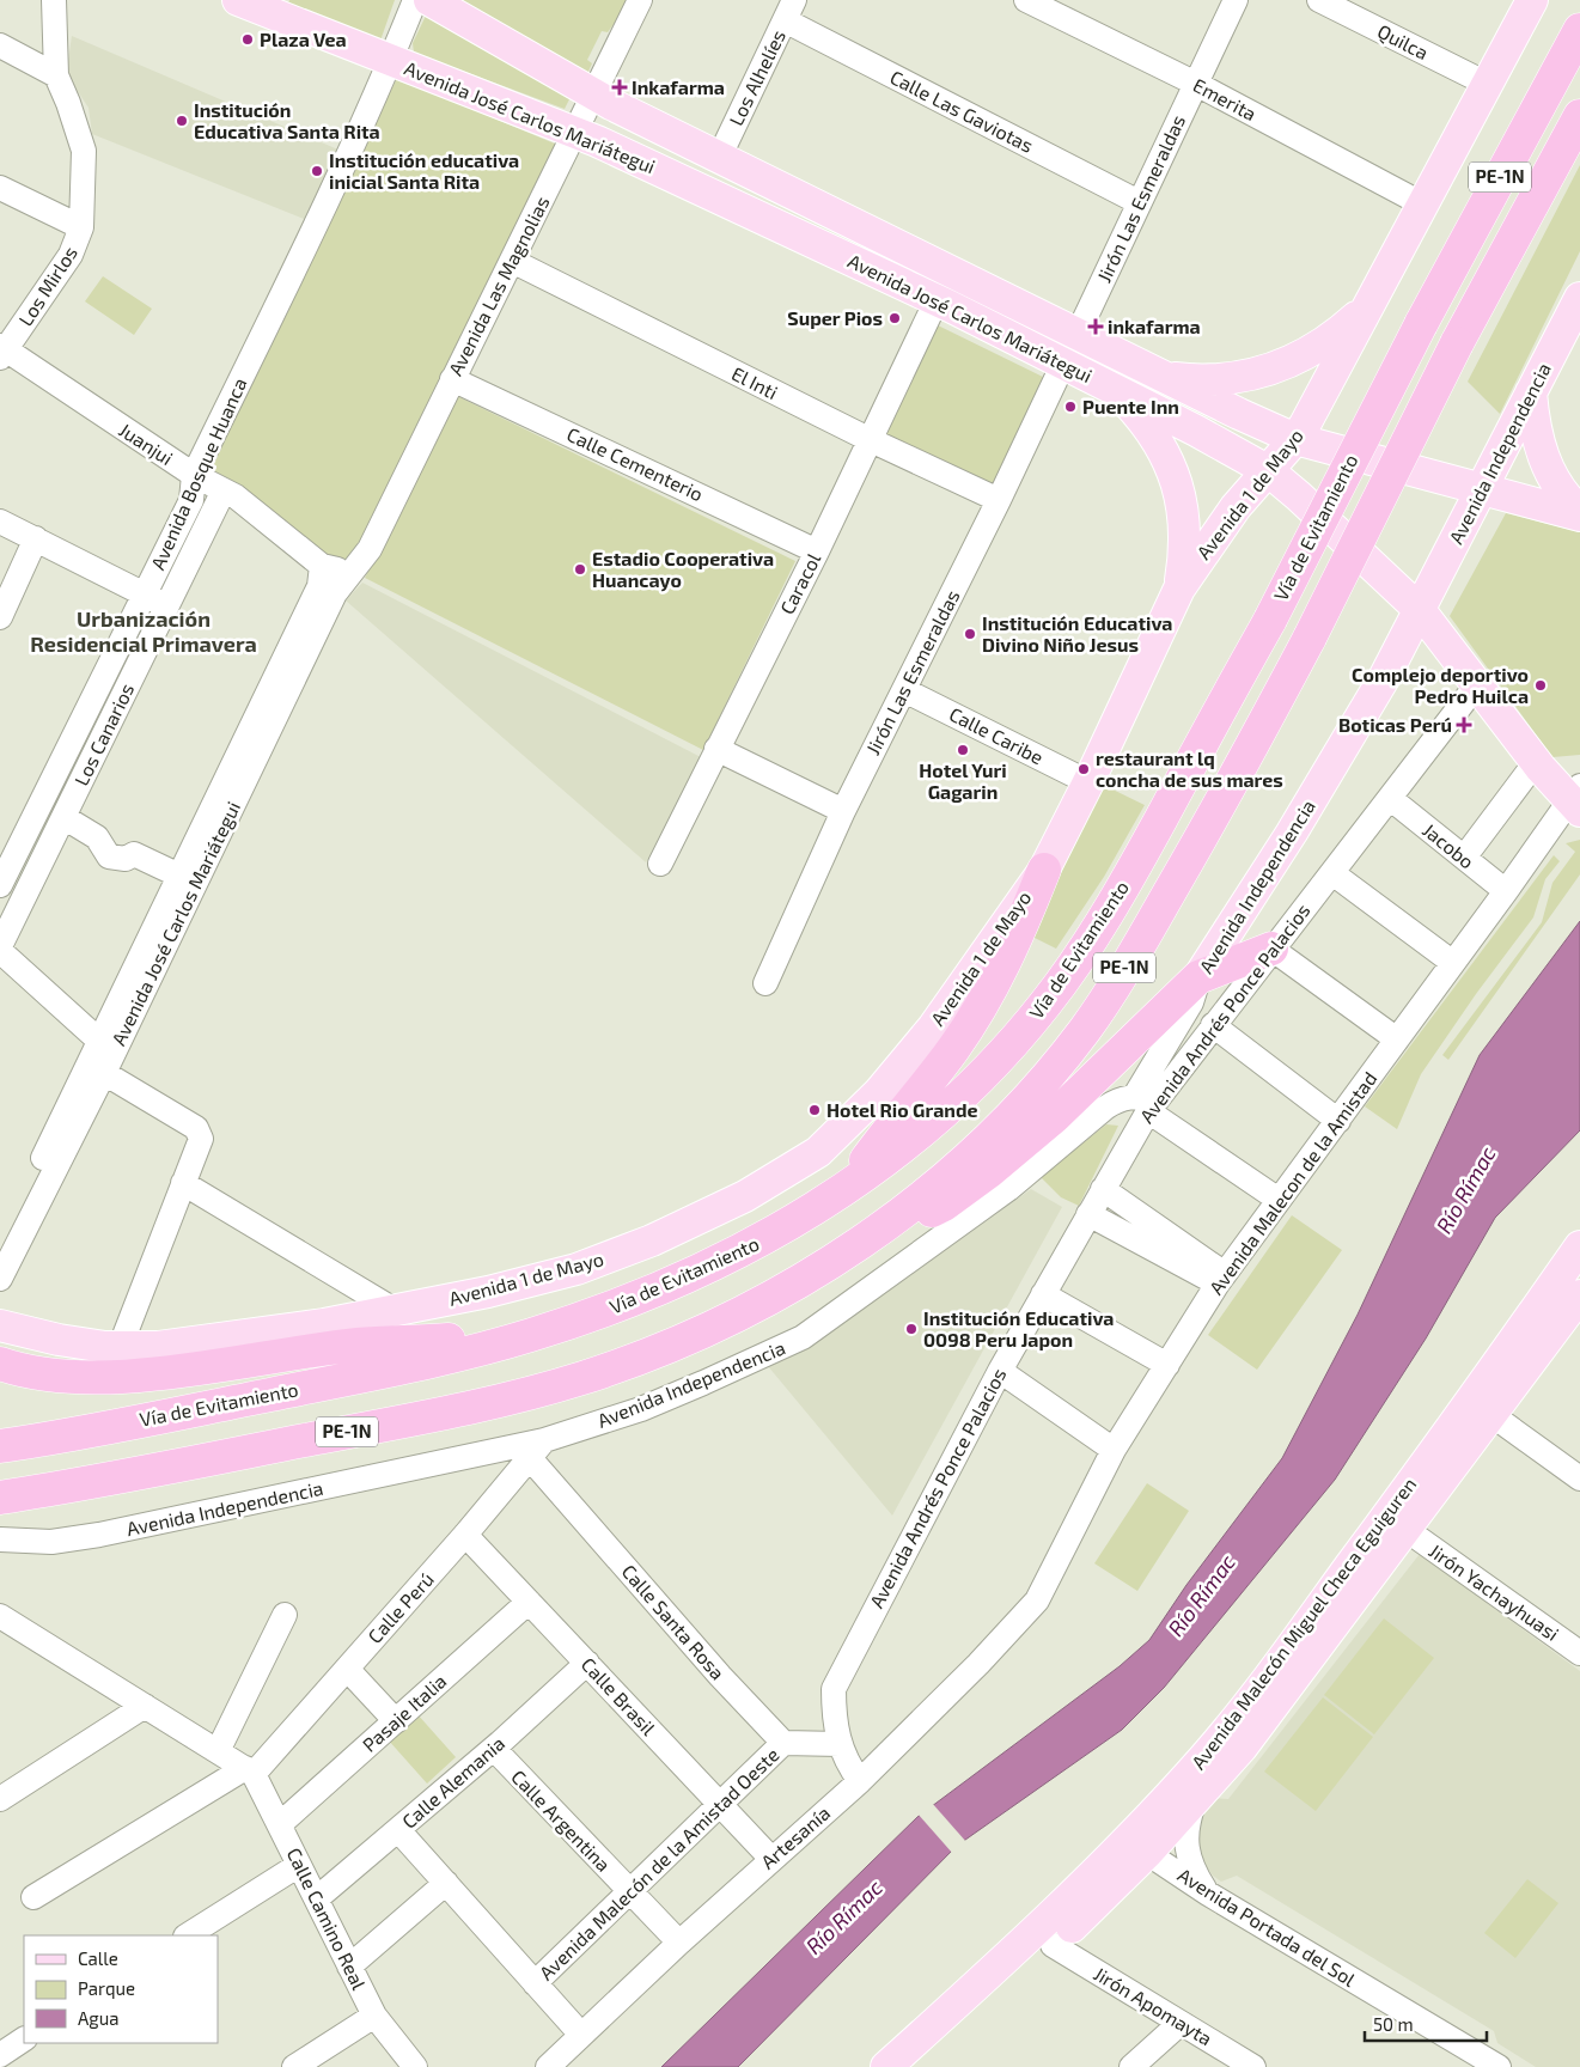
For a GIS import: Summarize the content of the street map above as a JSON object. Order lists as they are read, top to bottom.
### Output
{
  "streets": {
    "highway": ["PE-1N", "Vía de Evitamiento"],
    "main road": [
      "Avenida José Carlos Mariátegui",
      "Avenida Independencia",
      "Avenida 1 de Mayo",
      "Avenida Malecón Miguel Checa Eguiguren"
    ],
    "street": [
      "Quilca",
      "Los Alhelíes",
      "Emerita",
      "Calle Las Gaviotas",
      "Jirón Las Esmeraldas",
      "Los Mirlos",
      "Avenida Las Magnolias",
      "El Inti",
      "Juanjui",
      "Calle Cementerio",
      "Avenida Bosque Huanca",
      "Caracol",
      "Los Canarios",
      "Calle Caribe",
      "Jacobo",
      "Avenida Andrés Ponce Palacios",
      "Avenida Malecon de la Amistad",
      "Jirón Yachayhuasi",
      "Calle Perú",
      "Calle Santa Rosa",
      "Calle Brasil",
      "Pasaje Italia",
      "Calle Alemania",
      "Calle Argentina",
      "Artesanía",
      "Avenida Malecón de la Amistad Oeste",
      "Calle Camino Real",
      "Avenida Portada del Sol",
      "Jirón Apomayta"
    ]
  },
  "crossings": [
    ["Quilca", "Avenida 1 de Mayo"],
    ["Los Alhelíes", "Calle Las Gaviotas"],
    ["Los Alhelíes", "Avenida José Carlos Mariátegui"],
    ["Emerita", "Jirón Las Esmeraldas"],
    ["Emerita", "Avenida 1 de Mayo"],
    ["Calle Las Gaviotas", "Jirón Las Esmeraldas"],
    ["Avenida José Carlos Mariátegui", "Jirón Las Esmeraldas"],
    ["Avenida José Carlos Mariátegui", "Avenida Las Magnolias"],
    ["Avenida José Carlos Mariátegui", "Juanjui"],
    ["Avenida José Carlos Mariátegui", "Avenida Independencia"],
    ["Avenida José Carlos Mariátegui", "Avenida Bosque Huanca"],
    ["Avenida José Carlos Mariátegui", "Avenida 1 de Mayo"],
    ["Avenida José Carlos Mariátegui", "Caracol"],
    ["Avenida José Carlos Mariátegui", "Avenida Andrés Ponce Palacios"],
    ["Avenida José Carlos Mariátegui", "Avenida Malecon de la Amistad"],
    ["Jirón Las Esmeraldas", "El Inti"],
    ["Jirón Las Esmeraldas", "Calle Caribe"],
    ["Los Mirlos", "Juanjui"],
    ["Avenida Las Magnolias", "El Inti"],
    ["Avenida Las Magnolias", "Calle Cementerio"],
    ["El Inti", "Caracol"],
    ["Juanjui", "Avenida Bosque Huanca"],
    ["Juanjui", "Los Canarios"],
    ["Avenida Independencia", "Avenida Andrés Ponce Palacios"],
    ["Avenida Independencia", "Calle Perú"],
    ["Calle Cementerio", "Caracol"],
    ["Avenida 1 de Mayo", "Calle Caribe"],
    ["Jacobo", "Avenida Andrés Ponce Palacios"],
    ["Jacobo", "Avenida Malecon de la Amistad"],
    ["Avenida Andrés Ponce Palacios", "Artesanía"],
    ["Avenida Malecon de la Amistad", "Artesanía"],
    ["Jirón Yachayhuasi", "Avenida Malecón Miguel Checa Eguiguren"],
    ["Calle Perú", "Calle Santa Rosa"],
    ["Calle Perú", "Calle Brasil"],
    ["Calle Perú", "Calle Camino Real"],
    ["Calle Santa Rosa", "Avenida Malecón de la Amistad Oeste"],
    ["Avenida Malecón Miguel Checa Eguiguren", "Avenida Portada del Sol"],
    ["Avenida Malecón Miguel Checa Eguiguren", "Jirón Apomayta"],
    ["Calle Brasil", "Pasaje Italia"],
    ["Calle Brasil", "Calle Alemania"],
    ["Calle Brasil", "Artesanía"],
    ["Calle Brasil", "Avenida Malecón de la Amistad Oeste"],
    ["Pasaje Italia", "Calle Camino Real"],
    ["Calle Alemania", "Calle Argentina"],
    ["Calle Alemania", "Calle Camino Real"],
    ["Calle Argentina", "Artesanía"],
    ["Calle Argentina", "Avenida Malecón de la Amistad Oeste"]
  ],
  "districts": ["Urbanización Residencial Primavera"],
  "water": ["Río Rímac"],
  "places": {
    "other": [
      "Plaza Vea",
      "Institución Educativa Santa Rita",
      "Institución educativa inicial Santa Rita",
      "Super Pios",
      "Puente Inn",
      "Estadio Cooperativa Huancayo",
      "Institución Educativa Divino Niño Jesus",
      "Complejo deportivo Pedro Huilca",
      "Hotel Yuri Gagarin",
      "restaurant lq concha de sus mares",
      "Hotel Rio Grande",
      "Institución Educativa 0098 Peru Japon"
    ],
    "health": ["Inkafarma", "inkafarma", "Boticas Perú"]
  },
  "legend": ["Calle", "Parque", "Agua"],
  "scale_bar": "50 m"
}
